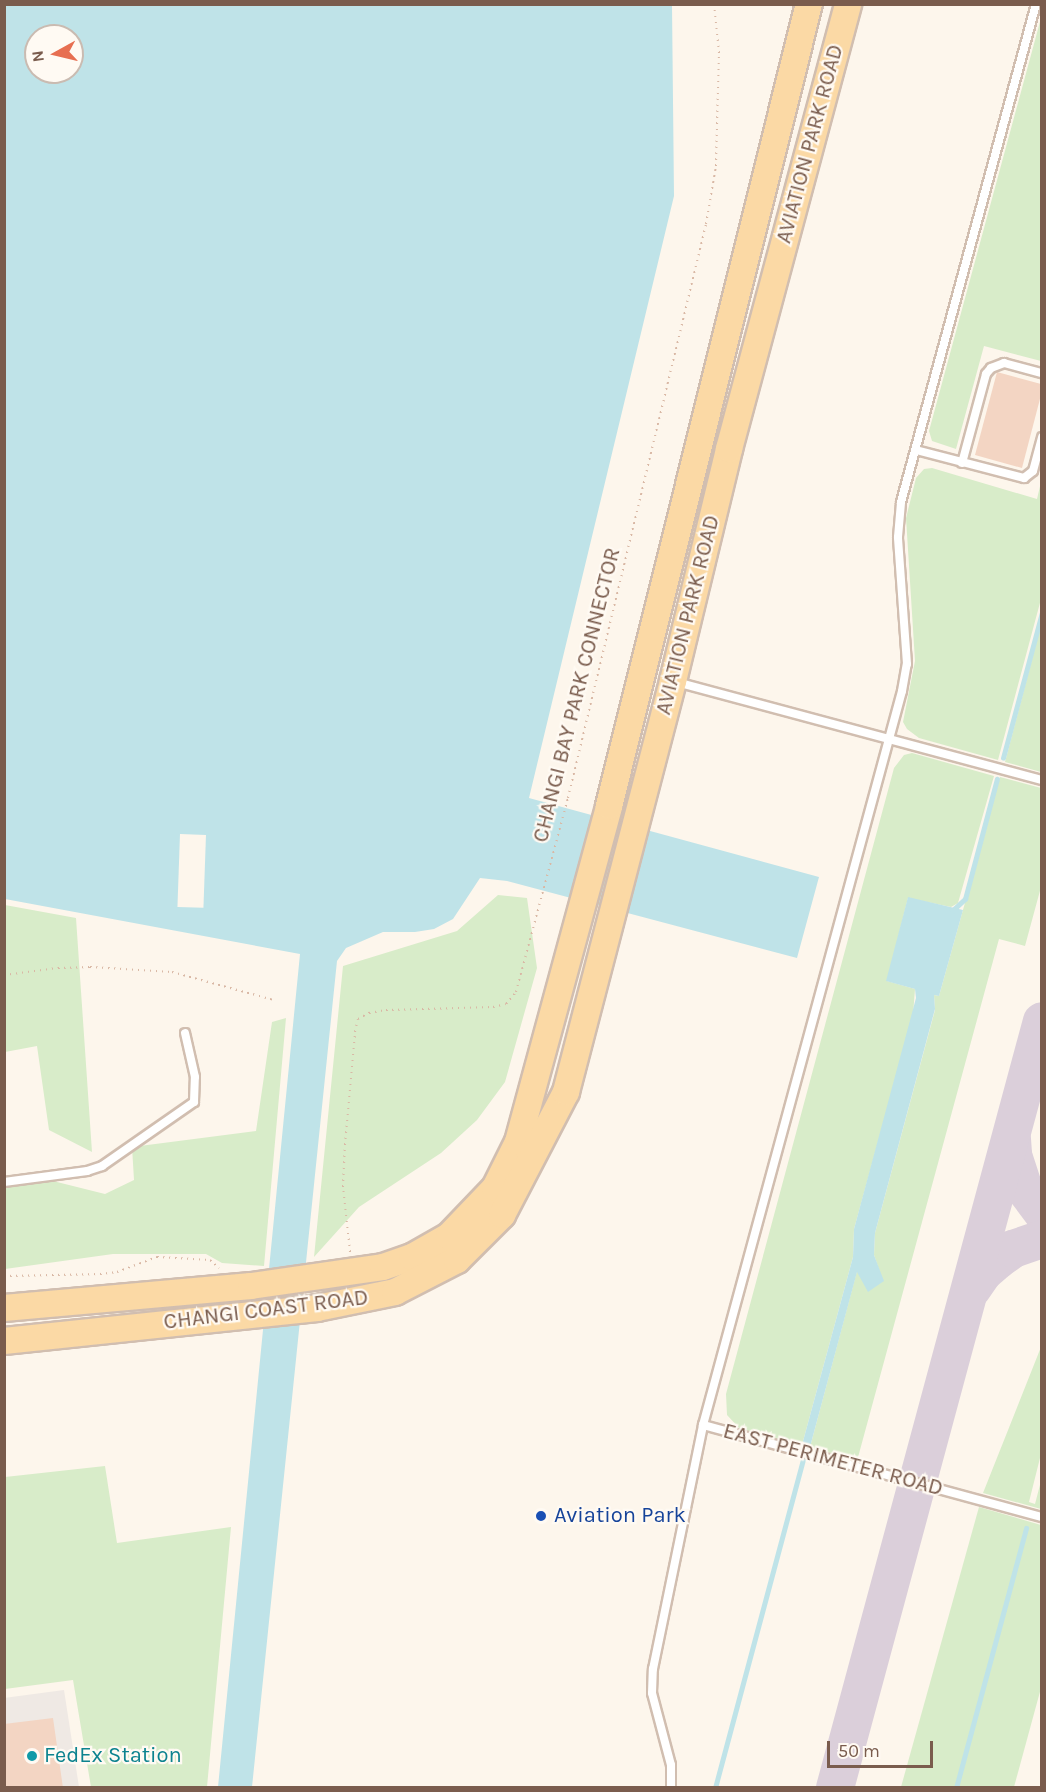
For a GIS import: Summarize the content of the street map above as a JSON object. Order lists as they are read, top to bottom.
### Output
{
  "streets": {
    "main road": ["AVIATION PARK ROAD", "CHANGI COAST ROAD"],
    "lane": ["EAST PERIMETER ROAD"],
    "path": ["CHANGI BAY PARK CONNECTOR"]
  },
  "crossings": [
    ["AVIATION PARK ROAD", "CHANGI COAST ROAD"]
  ],
  "places": ["Aviation Park", "FedEx Station"],
  "scale_bar": "50 m",
  "north": "left"
}
